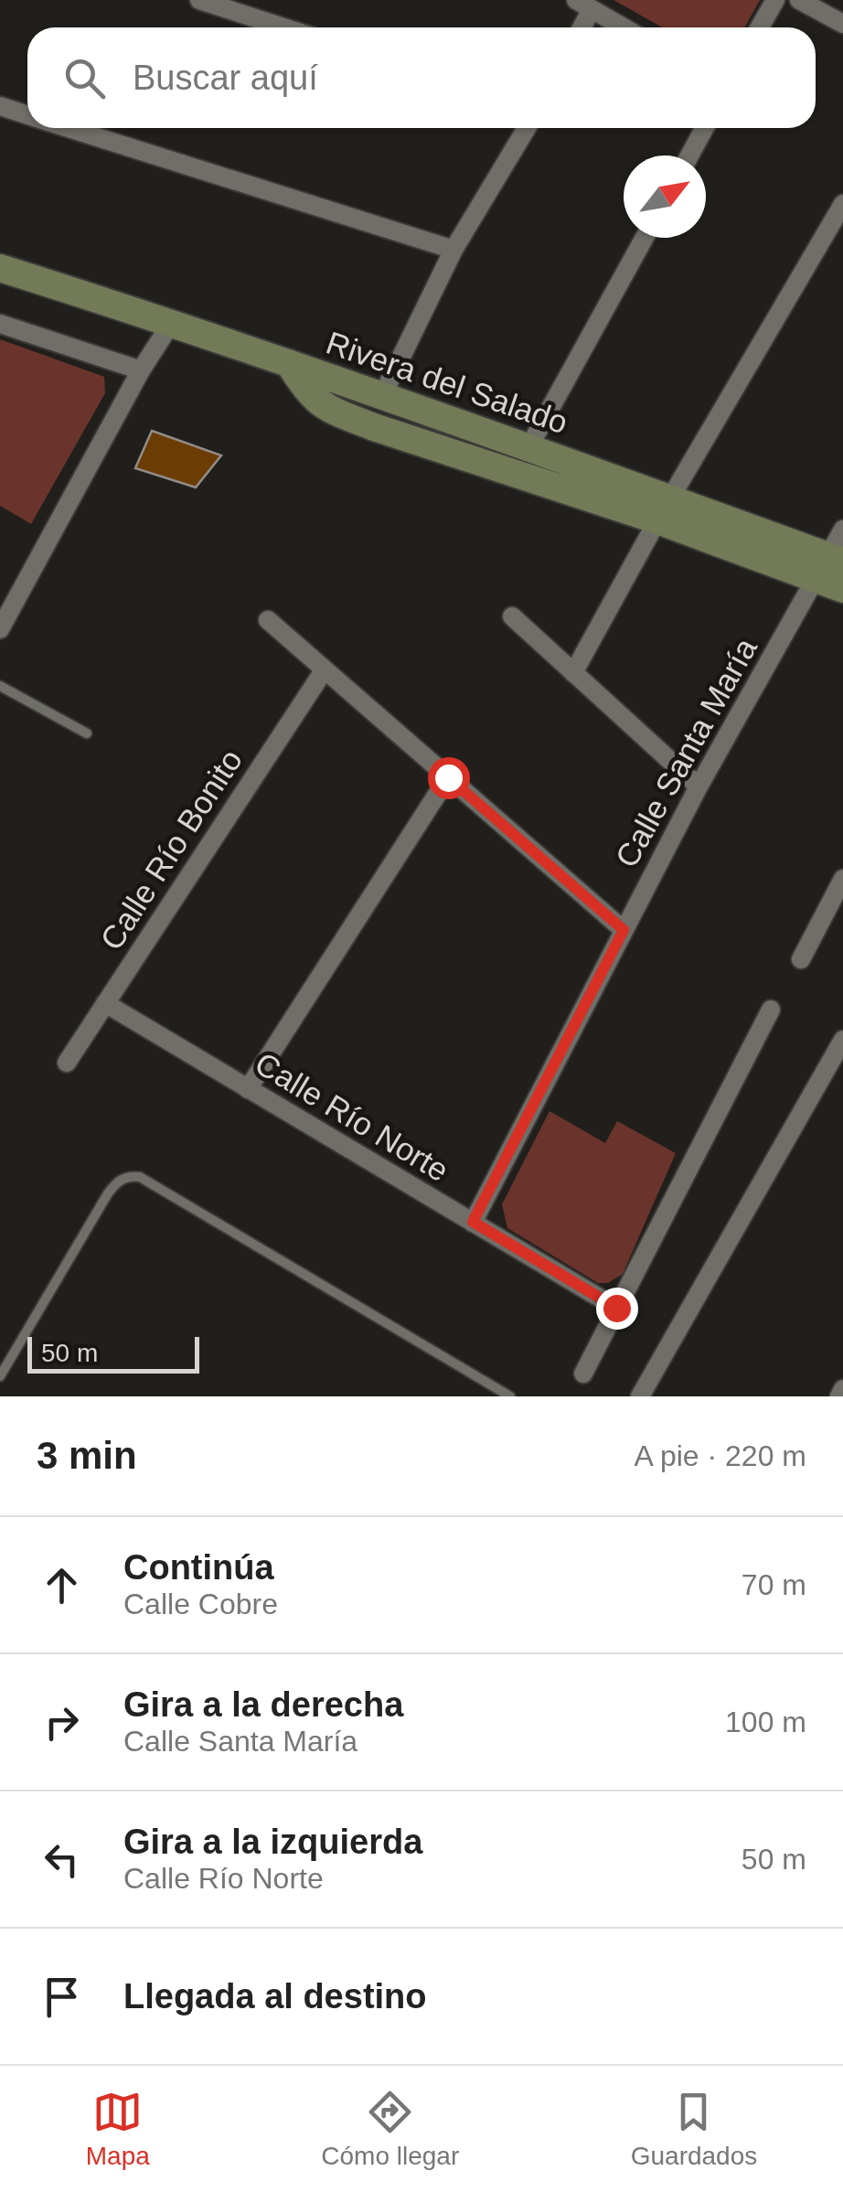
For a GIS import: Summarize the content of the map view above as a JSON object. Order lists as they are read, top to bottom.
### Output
{
  "streets": {
    "street": [
      "Rivera del Salado",
      "Calle Santa María",
      "Calle Río Bonito",
      "Calle Río Norte"
    ]
  },
  "crossings": [
    ["Rivera del Salado", "Calle Santa María"],
    ["Calle Santa María", "Calle Río Norte"],
    ["Calle Río Bonito", "Calle Río Norte"]
  ],
  "scale_bar": "50 m",
  "north": "top right",
  "page": {
    "search": "Buscar aquí",
    "scale": "50 m",
    "heading": ["3 min", "A pie · 220 m"],
    "list": [
      ["Continúa", "Calle Cobre", "70 m"],
      ["Gira a la derecha", "Calle Santa María", "100 m"],
      ["Gira a la izquierda", "Calle Río Norte", "50 m"],
      "Llegada al destino"
    ],
    "nav": ["Mapa", "Cómo llegar", "Guardados"]
  }
}
